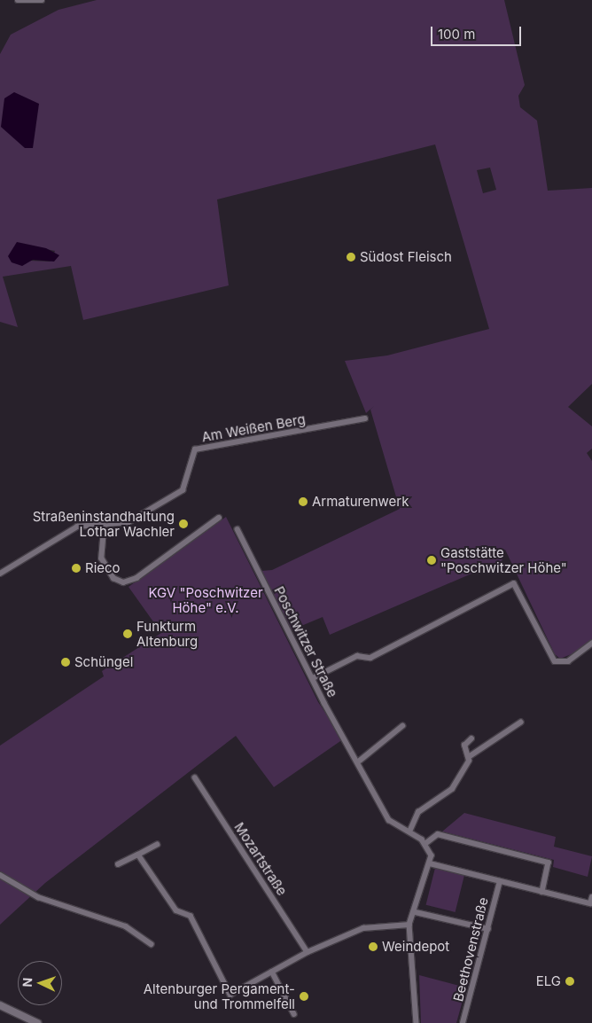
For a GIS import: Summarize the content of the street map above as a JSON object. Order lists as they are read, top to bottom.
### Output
{
  "streets": {
    "street": [
      "Am Weißen Berg",
      "Poschwitzer Straße",
      "Mozartstraße",
      "Beethovenstraße"
    ]
  },
  "parks": ["KGV \"Poschwitzer Höhe\" e.V."],
  "places": [
    "Südost Fleisch",
    "Armaturenwerk",
    "Straßeninstandhaltung Lothar Wachler",
    "Gaststätte \"Poschwitzer Höhe\"",
    "Rieco",
    "Funkturm Altenburg",
    "Schüngel",
    "Weindepot",
    "ELG",
    "Altenburger Pergament- und Trommelfell"
  ],
  "scale_bar": "100 m",
  "north": "left"
}
